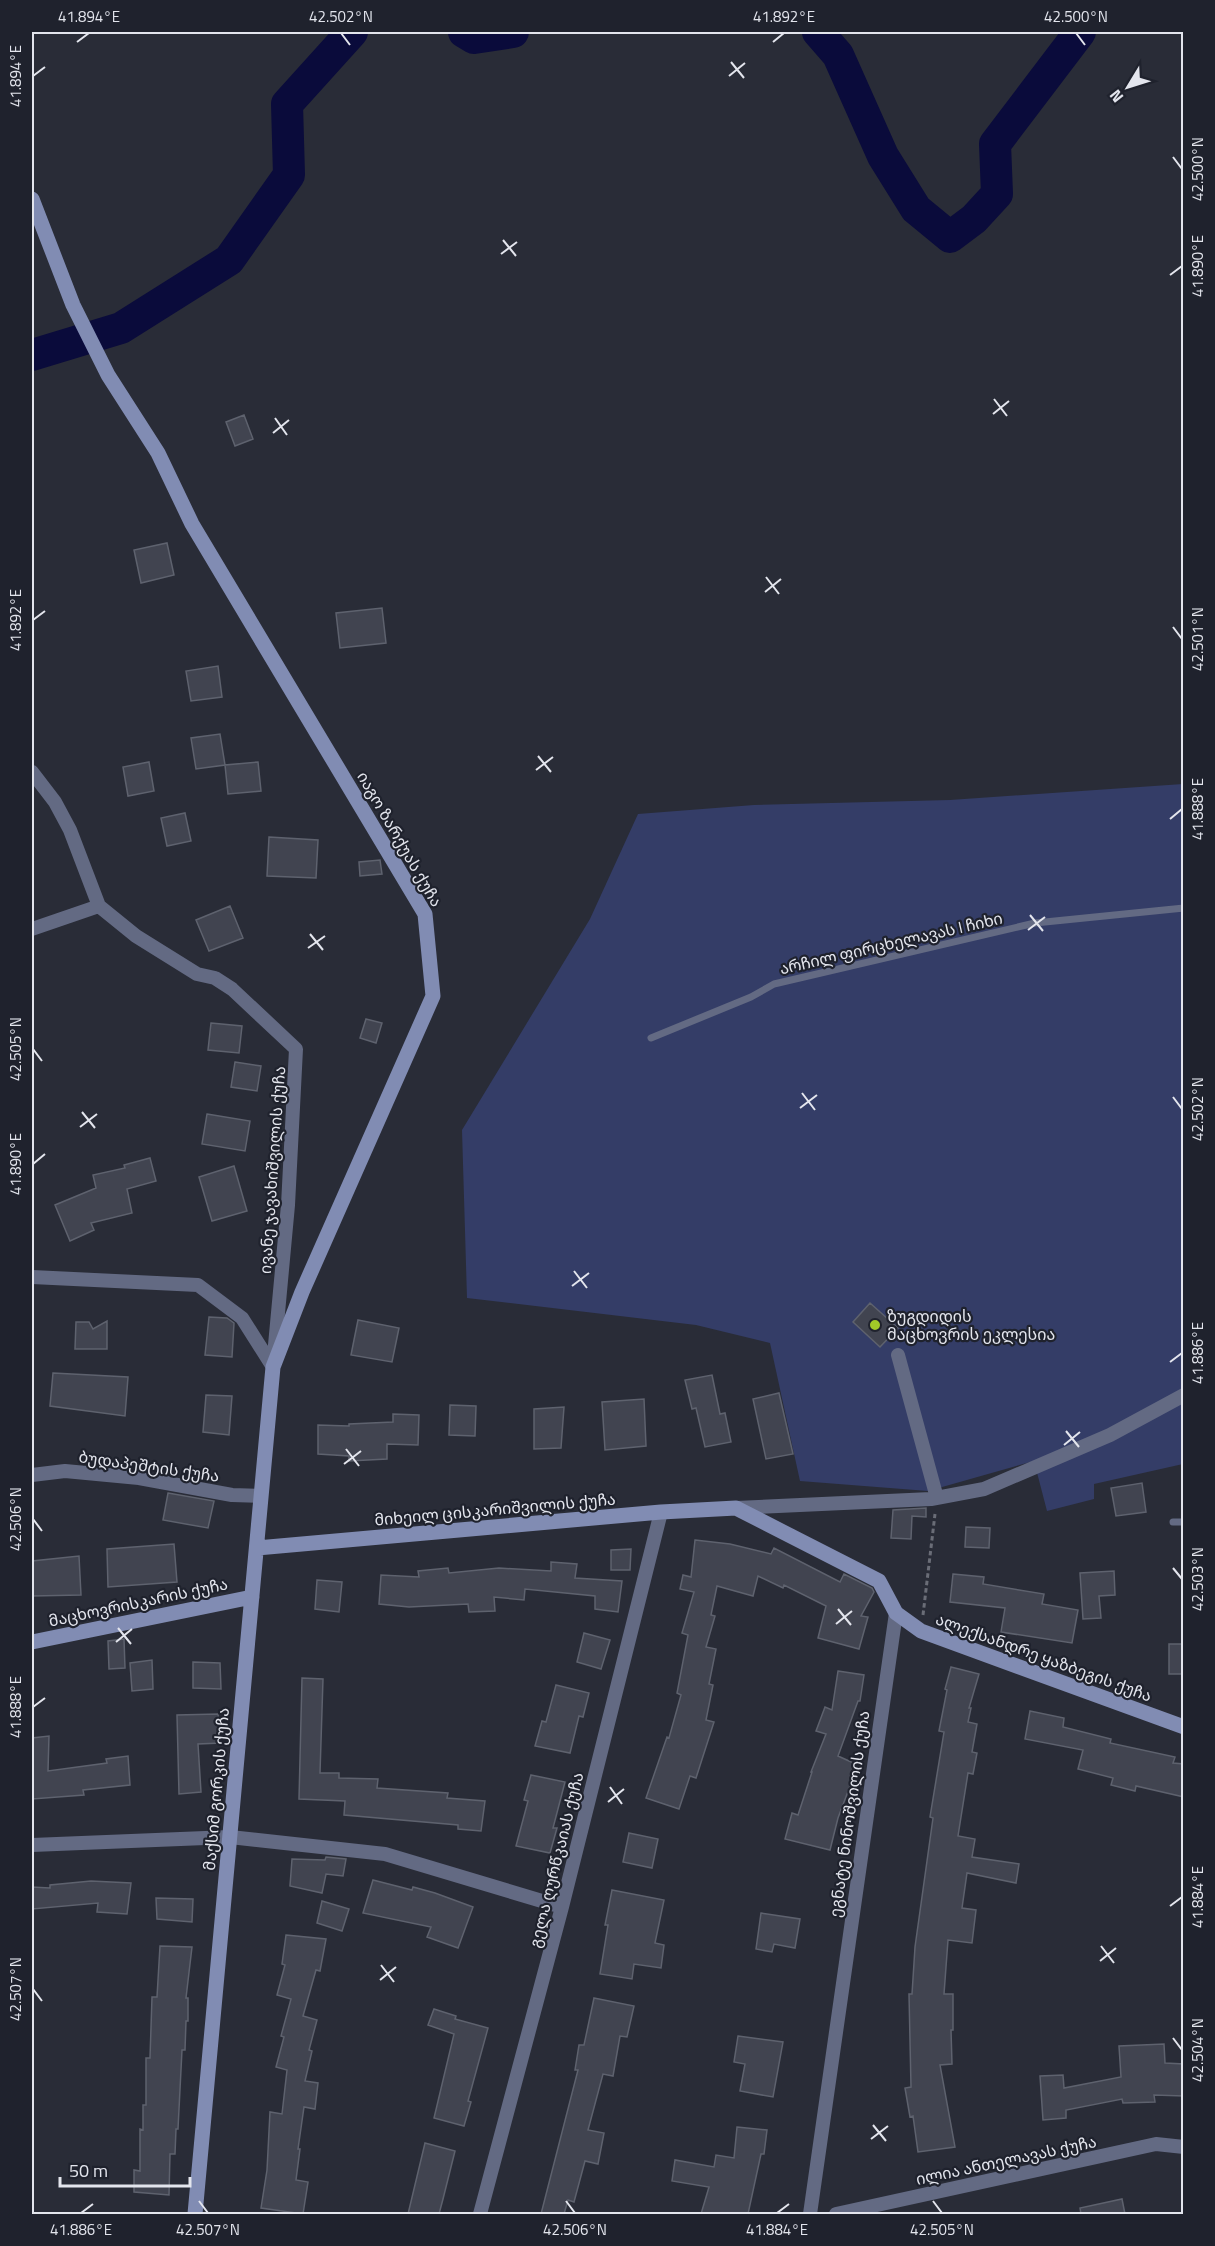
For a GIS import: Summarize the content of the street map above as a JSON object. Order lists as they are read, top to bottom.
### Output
{
  "streets": {
    "street": [
      "იაგო ზარქუას ქუჩა",
      "ივანე ჯავახიშვილის ქუჩა",
      "ბუდაპეშტის ქუჩა",
      "მიხეილ ცისკარიშვილის ქუჩა",
      "მაცხოვრისკარის ქუჩა",
      "ალექსანდრე ყაზბეგის ქუჩა",
      "მაქსიმ გორკის ქუჩა",
      "ეგნატე ნინოშვილის ქუჩა",
      "გელა ღურწკაიას ქუჩა",
      "ილია ანთელავას ქუჩა"
    ],
    "lane": ["არჩილ ფირცხელავას I ჩიხი"]
  },
  "crossings": [
    ["იაგო ზარქუას ქუჩა", "ივანე ჯავახიშვილის ქუჩა"],
    ["იაგო ზარქუას ქუჩა", "მაქსიმ გორკის ქუჩა"],
    ["ივანე ჯავახიშვილის ქუჩა", "მაქსიმ გორკის ქუჩა"],
    ["ბუდაპეშტის ქუჩა", "მაქსიმ გორკის ქუჩა"],
    ["მიხეილ ცისკარიშვილის ქუჩა", "მაქსიმ გორკის ქუჩა"],
    ["მიხეილ ცისკარიშვილის ქუჩა", "გელა ღურწკაიას ქუჩა"],
    ["მაცხოვრისკარის ქუჩა", "მაქსიმ გორკის ქუჩა"],
    ["ალექსანდრე ყაზბეგის ქუჩა", "ეგნატე ნინოშვილის ქუჩა"]
  ],
  "places": ["ზუგდიდის მაცხოვრის ეკლესია"],
  "scale_bar": "50 m",
  "north": "bottom left",
  "coordinates": [
    "41.894°E",
    "42.502°N",
    "41.892°E",
    "42.500°N",
    "41.890°E",
    "42.501°N",
    "41.888°E",
    "42.505°N",
    "41.886°E",
    "42.506°N",
    "42.503°N",
    "41.884°E",
    "42.507°N",
    "42.504°N"
  ]
}
